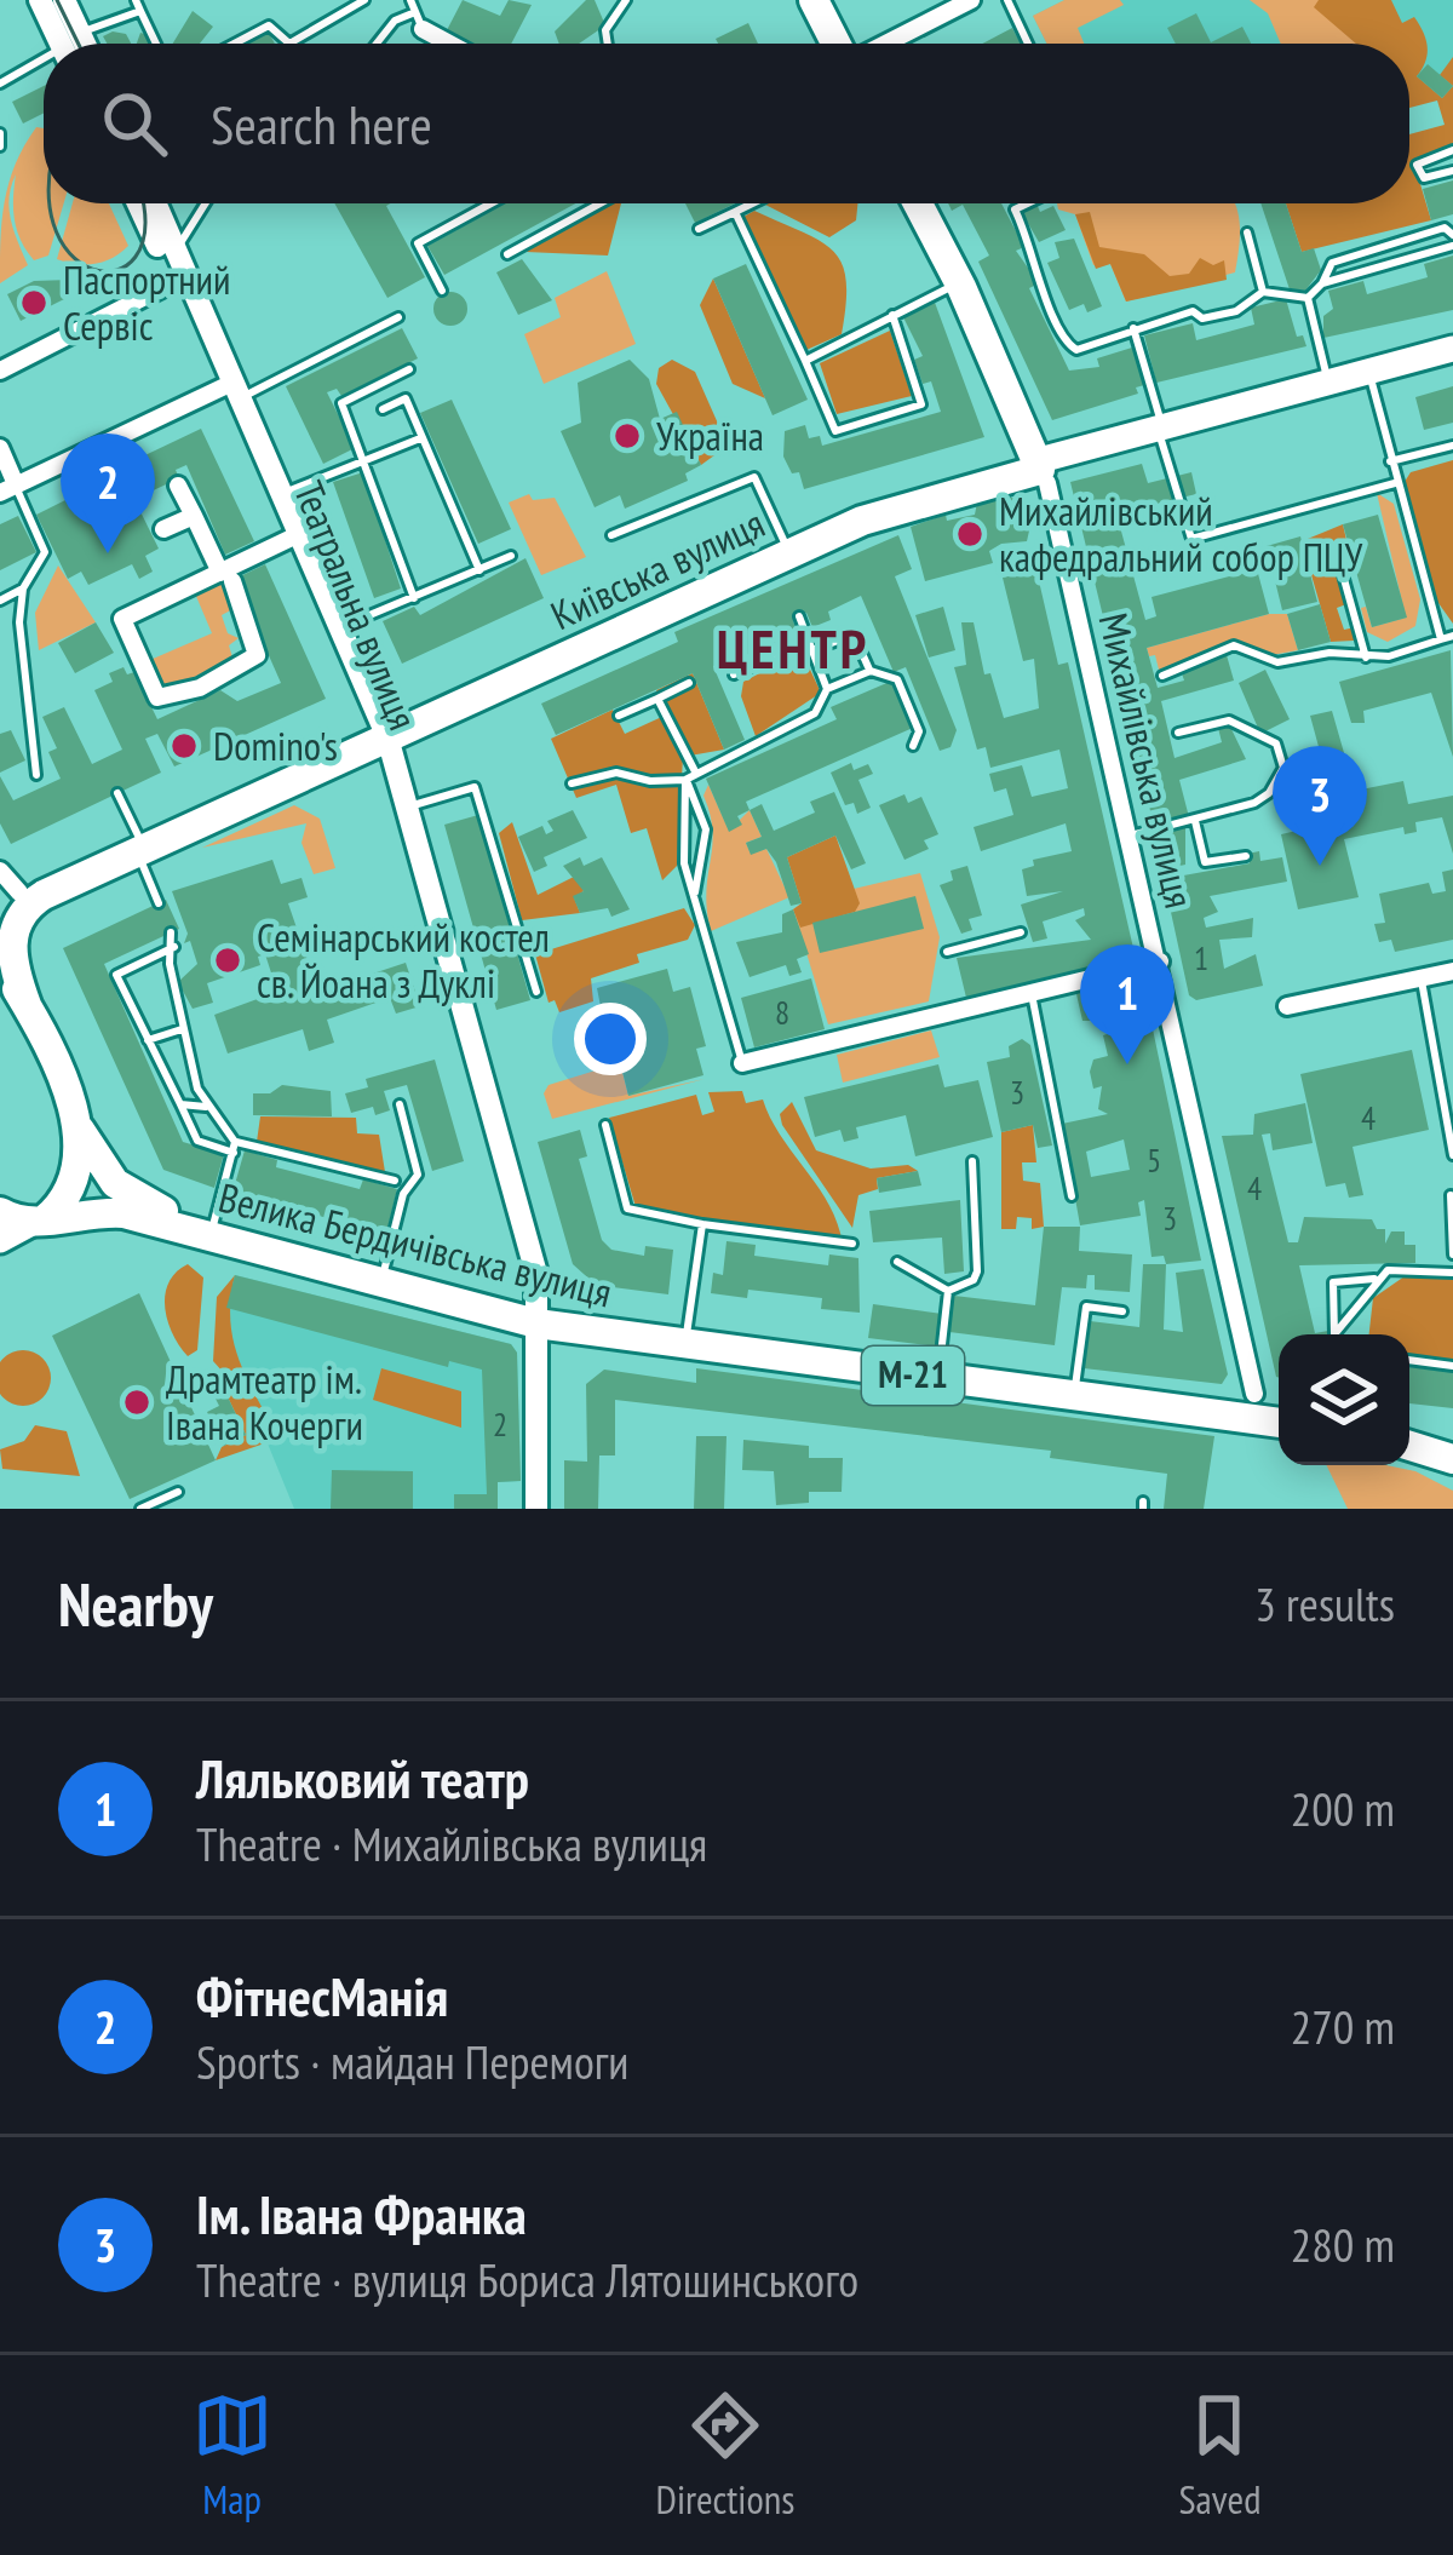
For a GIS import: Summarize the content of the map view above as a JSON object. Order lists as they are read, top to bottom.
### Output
{
  "streets": {
    "highway": ["Київська вулиця", "Велика Бердичівська вулиця", "М-21"],
    "street": ["Театральна вулиця", "Михайлівська вулиця"]
  },
  "crossings": [
    ["Київська вулиця", "Театральна вулиця"],
    ["Київська вулиця", "Михайлівська вулиця"],
    ["Київська вулиця", "М-21"],
    ["Театральна вулиця", "Велика Бердичівська вулиця"],
    ["Велика Бердичівська вулиця", "М-21"]
  ],
  "districts": ["ЦЕНТР"],
  "places": [
    "Паспортний Сервіс",
    "Україна",
    "Михайлівський кафедральний собор ПЦУ",
    "Domino's",
    "Семінарський костел св. Йоана з Дуклі",
    "Драмтеатр ім. Івана Кочерги"
  ],
  "house_numbers": [
    "1",
    "8",
    "3",
    "4",
    "5",
    "4",
    "3",
    "2"
  ],
  "page": {
    "search": "Search here",
    "pins": ["2", "3", "1"],
    "heading": ["Nearby", "3 results"],
    "list": [
      {
        "mark": "1",
        "name": "Ляльковий театр",
        "note": "Theatre · Михайлівська вулиця",
        "value": "200 m"
      },
      {
        "mark": "2",
        "name": "ФітнесМанія",
        "note": "Sports · майдан Перемоги",
        "value": "270 m"
      },
      {
        "mark": "3",
        "name": "Ім. Івана Франка",
        "note": "Theatre · вулиця Бориса Лятошинського",
        "value": "280 m"
      }
    ],
    "nav": ["Map", "Directions", "Saved"]
  }
}
